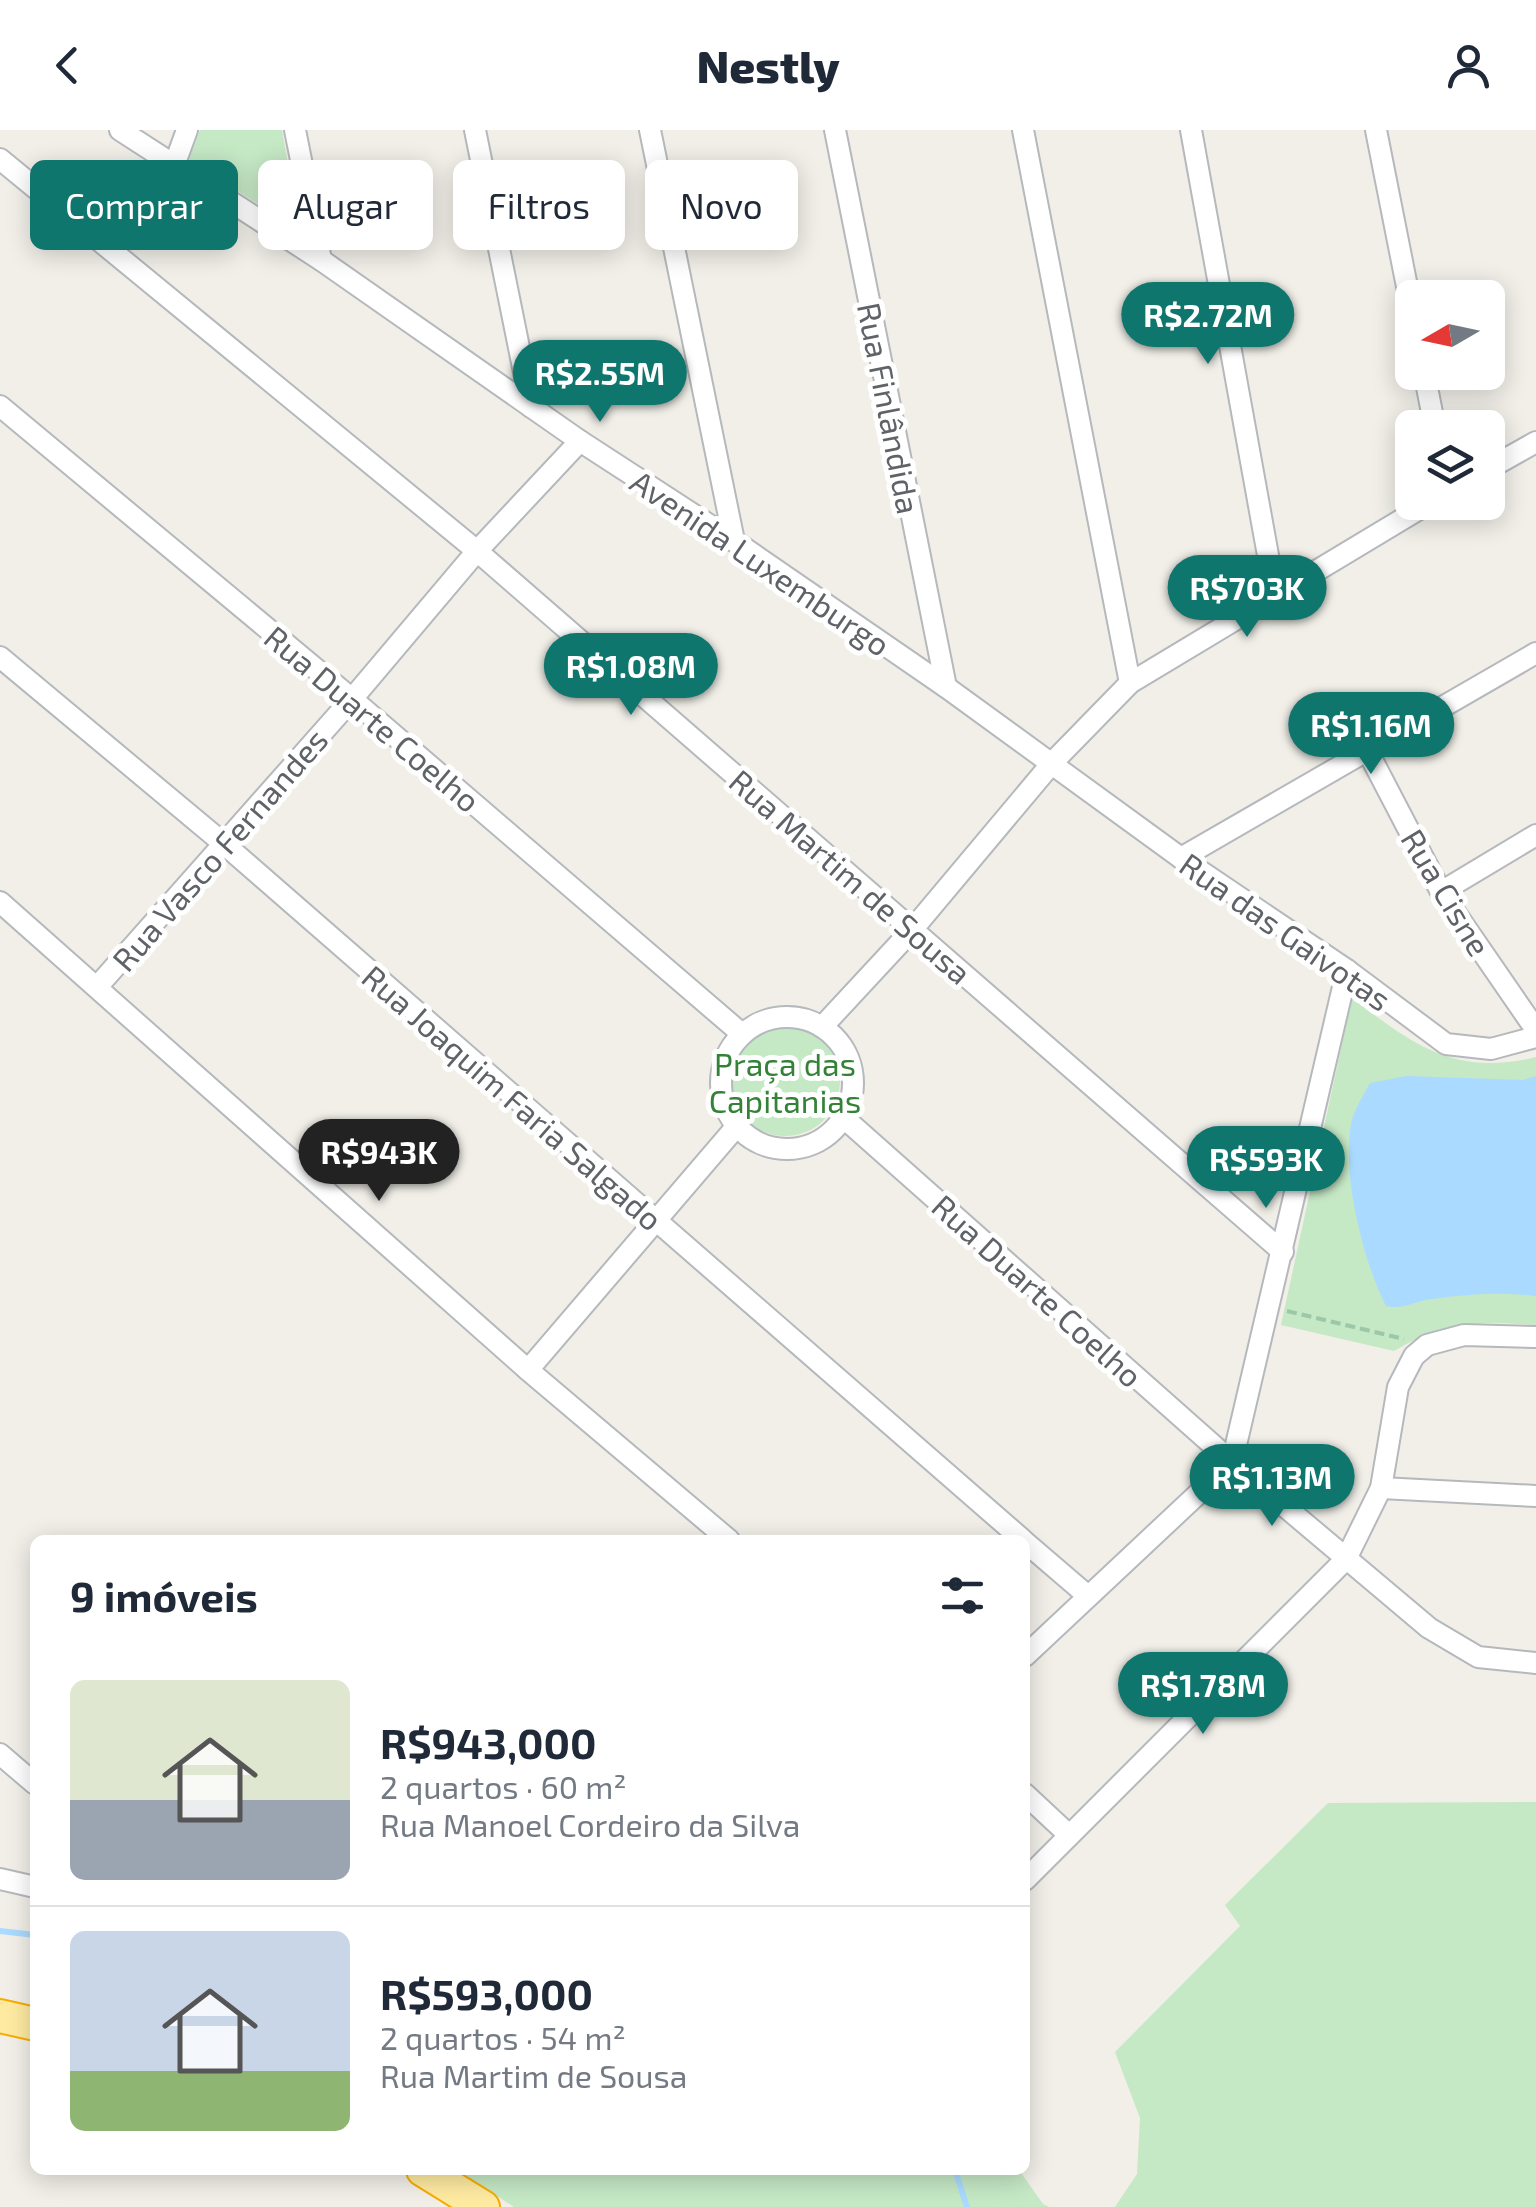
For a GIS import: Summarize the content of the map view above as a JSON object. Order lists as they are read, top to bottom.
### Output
{
  "streets": {
    "street": [
      "Rua Finlândida",
      "Avenida Luxemburgo",
      "Rua Duarte Coelho",
      "Rua Vasco Fernandes",
      "Rua Martim de Sousa",
      "Rua Cisne",
      "Rua das Gaivotas",
      "Rua Joaquim Faria Salgado"
    ]
  },
  "crossings": [
    ["Rua Finlândida", "Avenida Luxemburgo"],
    ["Avenida Luxemburgo", "Rua Vasco Fernandes"],
    ["Avenida Luxemburgo", "Rua das Gaivotas"],
    ["Rua Duarte Coelho", "Rua Vasco Fernandes"],
    ["Rua Vasco Fernandes", "Rua Martim de Sousa"],
    ["Rua Vasco Fernandes", "Rua Joaquim Faria Salgado"],
    ["Rua Cisne", "Rua das Gaivotas"]
  ],
  "parks": ["Praça das Capitanias"],
  "north": "left",
  "page": {
    "header": "Nestly",
    "chip": [
      "Comprar",
      "Alugar",
      "Filtros",
      "Novo"
    ],
    "price": [
      "R$2.72M",
      "R$2.55M",
      "R$703K",
      "R$1.08M",
      "R$1.16M",
      "R$943K",
      "R$593K",
      "R$1.13M",
      "R$1.78M"
    ],
    "heading": "9 imóveis",
    "list": [
      {
        "name": "R$943,000",
        "note": "2 quartos · 60 m² · Rua Manoel Cordeiro da Silva"
      },
      {
        "name": "R$593,000",
        "note": "2 quartos · 54 m² · Rua Martim de Sousa"
      }
    ]
  }
}
